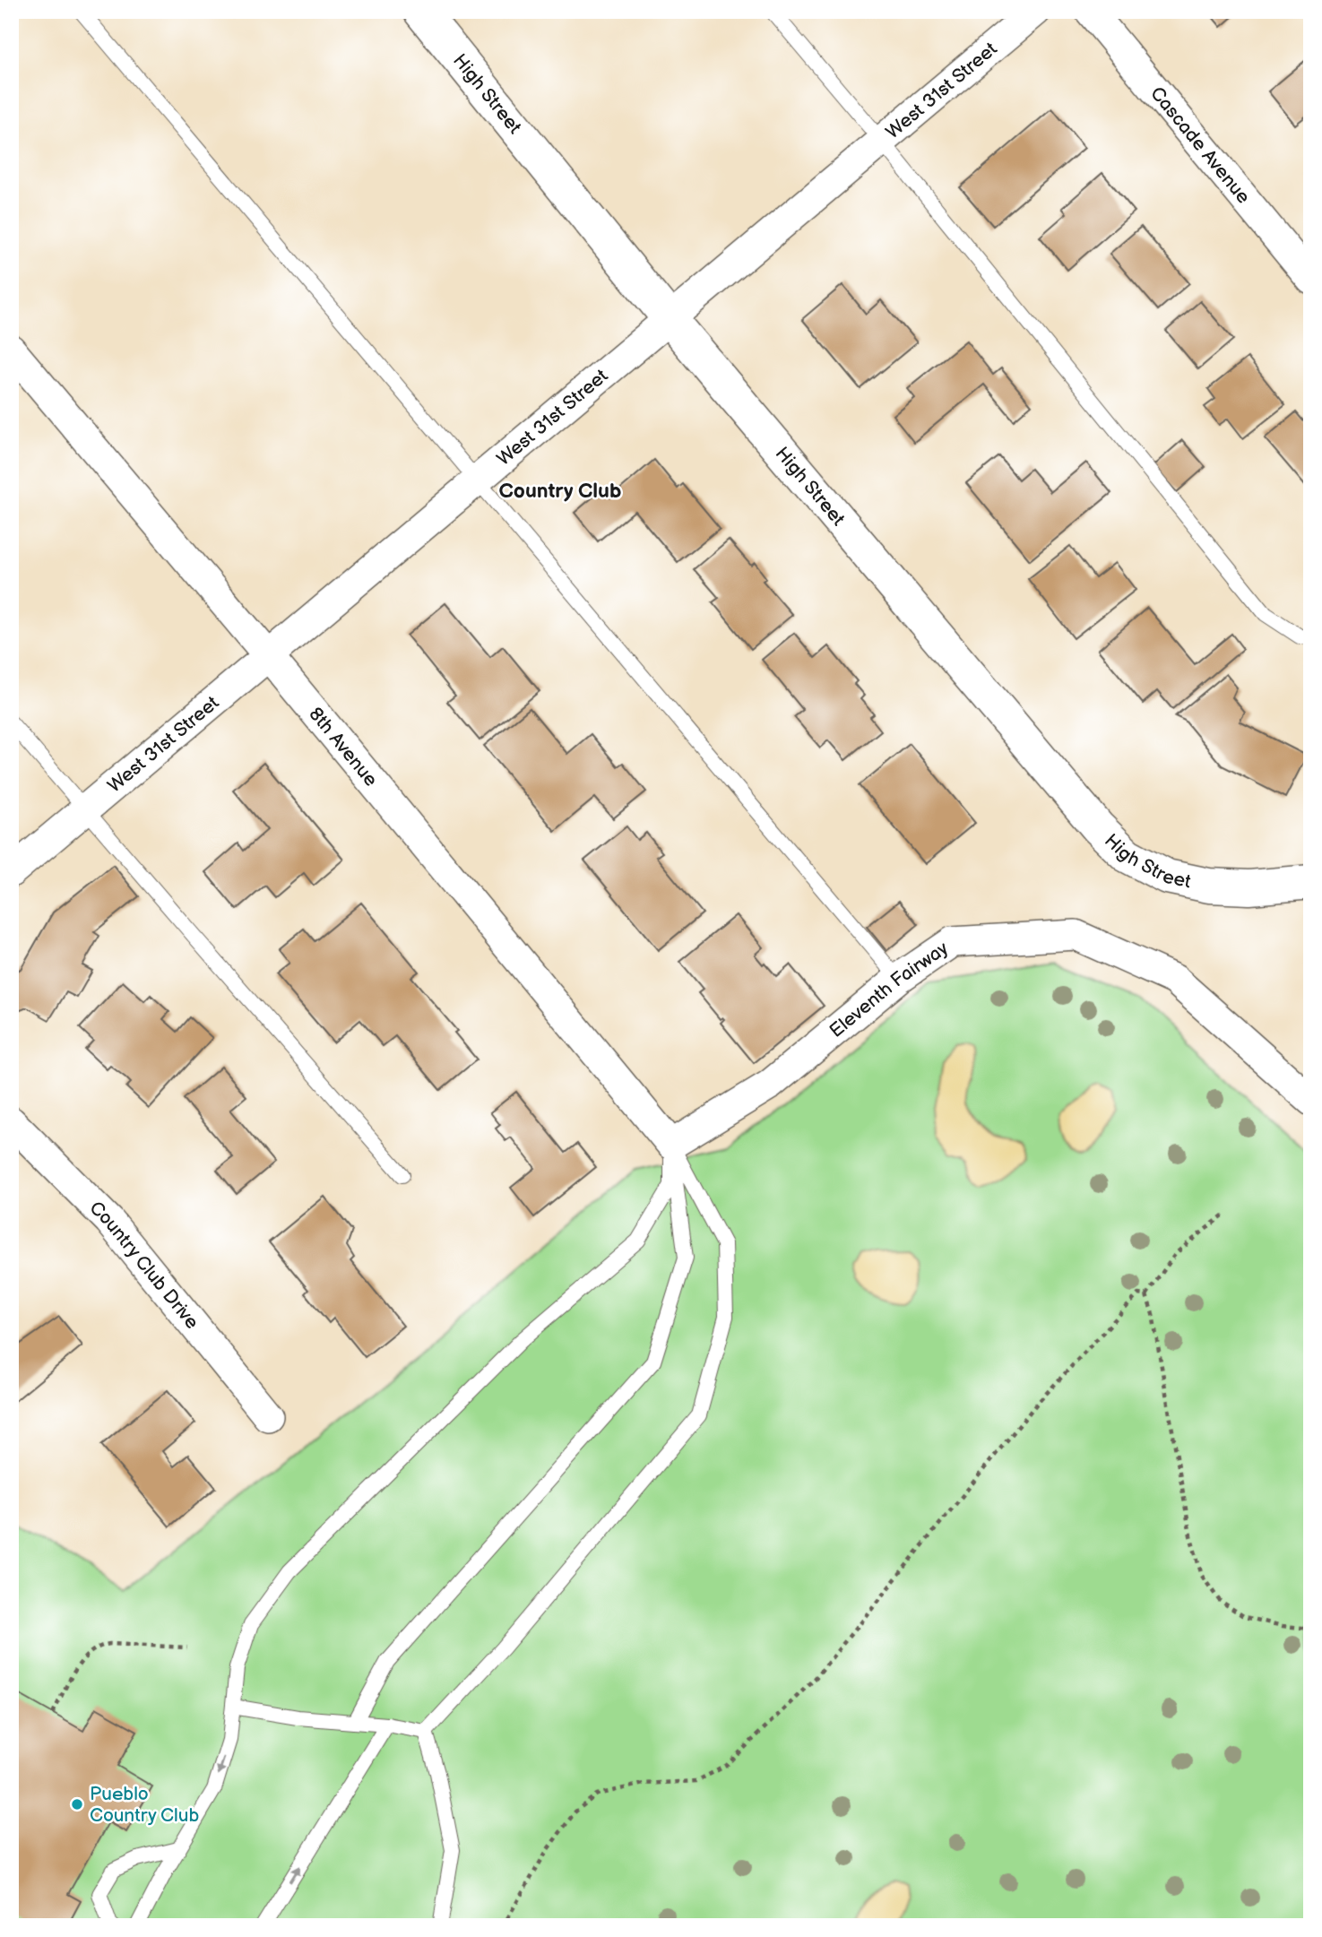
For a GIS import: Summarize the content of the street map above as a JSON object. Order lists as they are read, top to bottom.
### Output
{
  "streets": {
    "street": [
      "West 31st Street",
      "High Street",
      "Cascade Avenue",
      "8th Avenue",
      "Eleventh Fairway",
      "Country Club Drive"
    ]
  },
  "crossings": [
    ["West 31st Street", "High Street"],
    ["West 31st Street", "8th Avenue"],
    ["8th Avenue", "Eleventh Fairway"]
  ],
  "districts": ["Country Club"],
  "places": ["Pueblo Country Club"]
}
